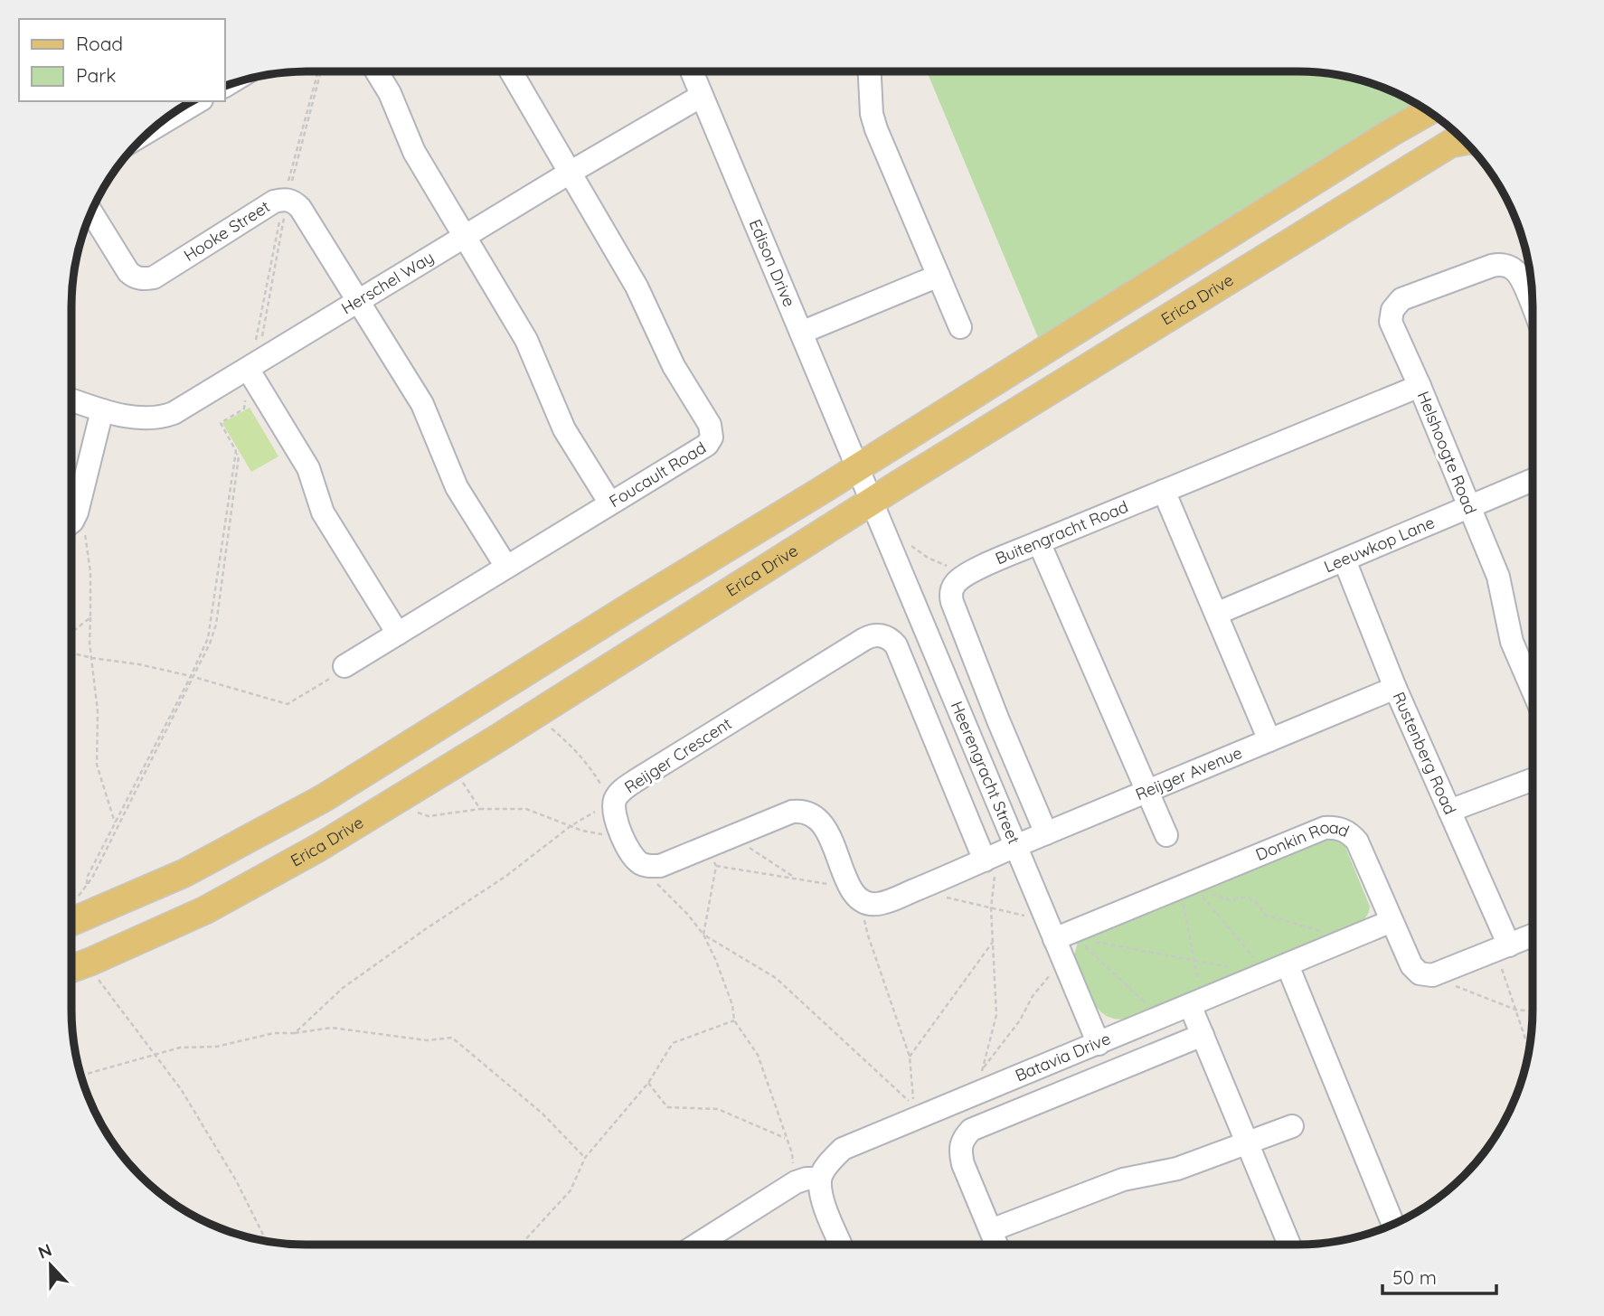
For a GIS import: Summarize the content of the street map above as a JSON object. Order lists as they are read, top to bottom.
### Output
{
  "streets": {
    "main road": ["Erica Drive"],
    "street": [
      "Hooke Street",
      "Edison Drive",
      "Herschel Way",
      "Helshoogte Road",
      "Foucault Road",
      "Buitengracht Road",
      "Leeuwkop Lane",
      "Rustenberg Road",
      "Reijger Crescent",
      "Heerengracht Street",
      "Reijger Avenue",
      "Donkin Road",
      "Batavia Drive"
    ]
  },
  "crossings": [
    ["Hooke Street", "Herschel Way"],
    ["Edison Drive", "Herschel Way"],
    ["Edison Drive", "Heerengracht Street"],
    ["Herschel Way", "Foucault Road"],
    ["Erica Drive", "Heerengracht Street"],
    ["Helshoogte Road", "Buitengracht Road"],
    ["Helshoogte Road", "Leeuwkop Lane"],
    ["Leeuwkop Lane", "Rustenberg Road"],
    ["Rustenberg Road", "Reijger Avenue"],
    ["Reijger Crescent", "Reijger Avenue"],
    ["Heerengracht Street", "Reijger Avenue"],
    ["Heerengracht Street", "Donkin Road"],
    ["Heerengracht Street", "Batavia Drive"],
    ["Donkin Road", "Batavia Drive"]
  ],
  "legend": ["Road", "Park"],
  "scale_bar": "50 m",
  "north": "top"
}
